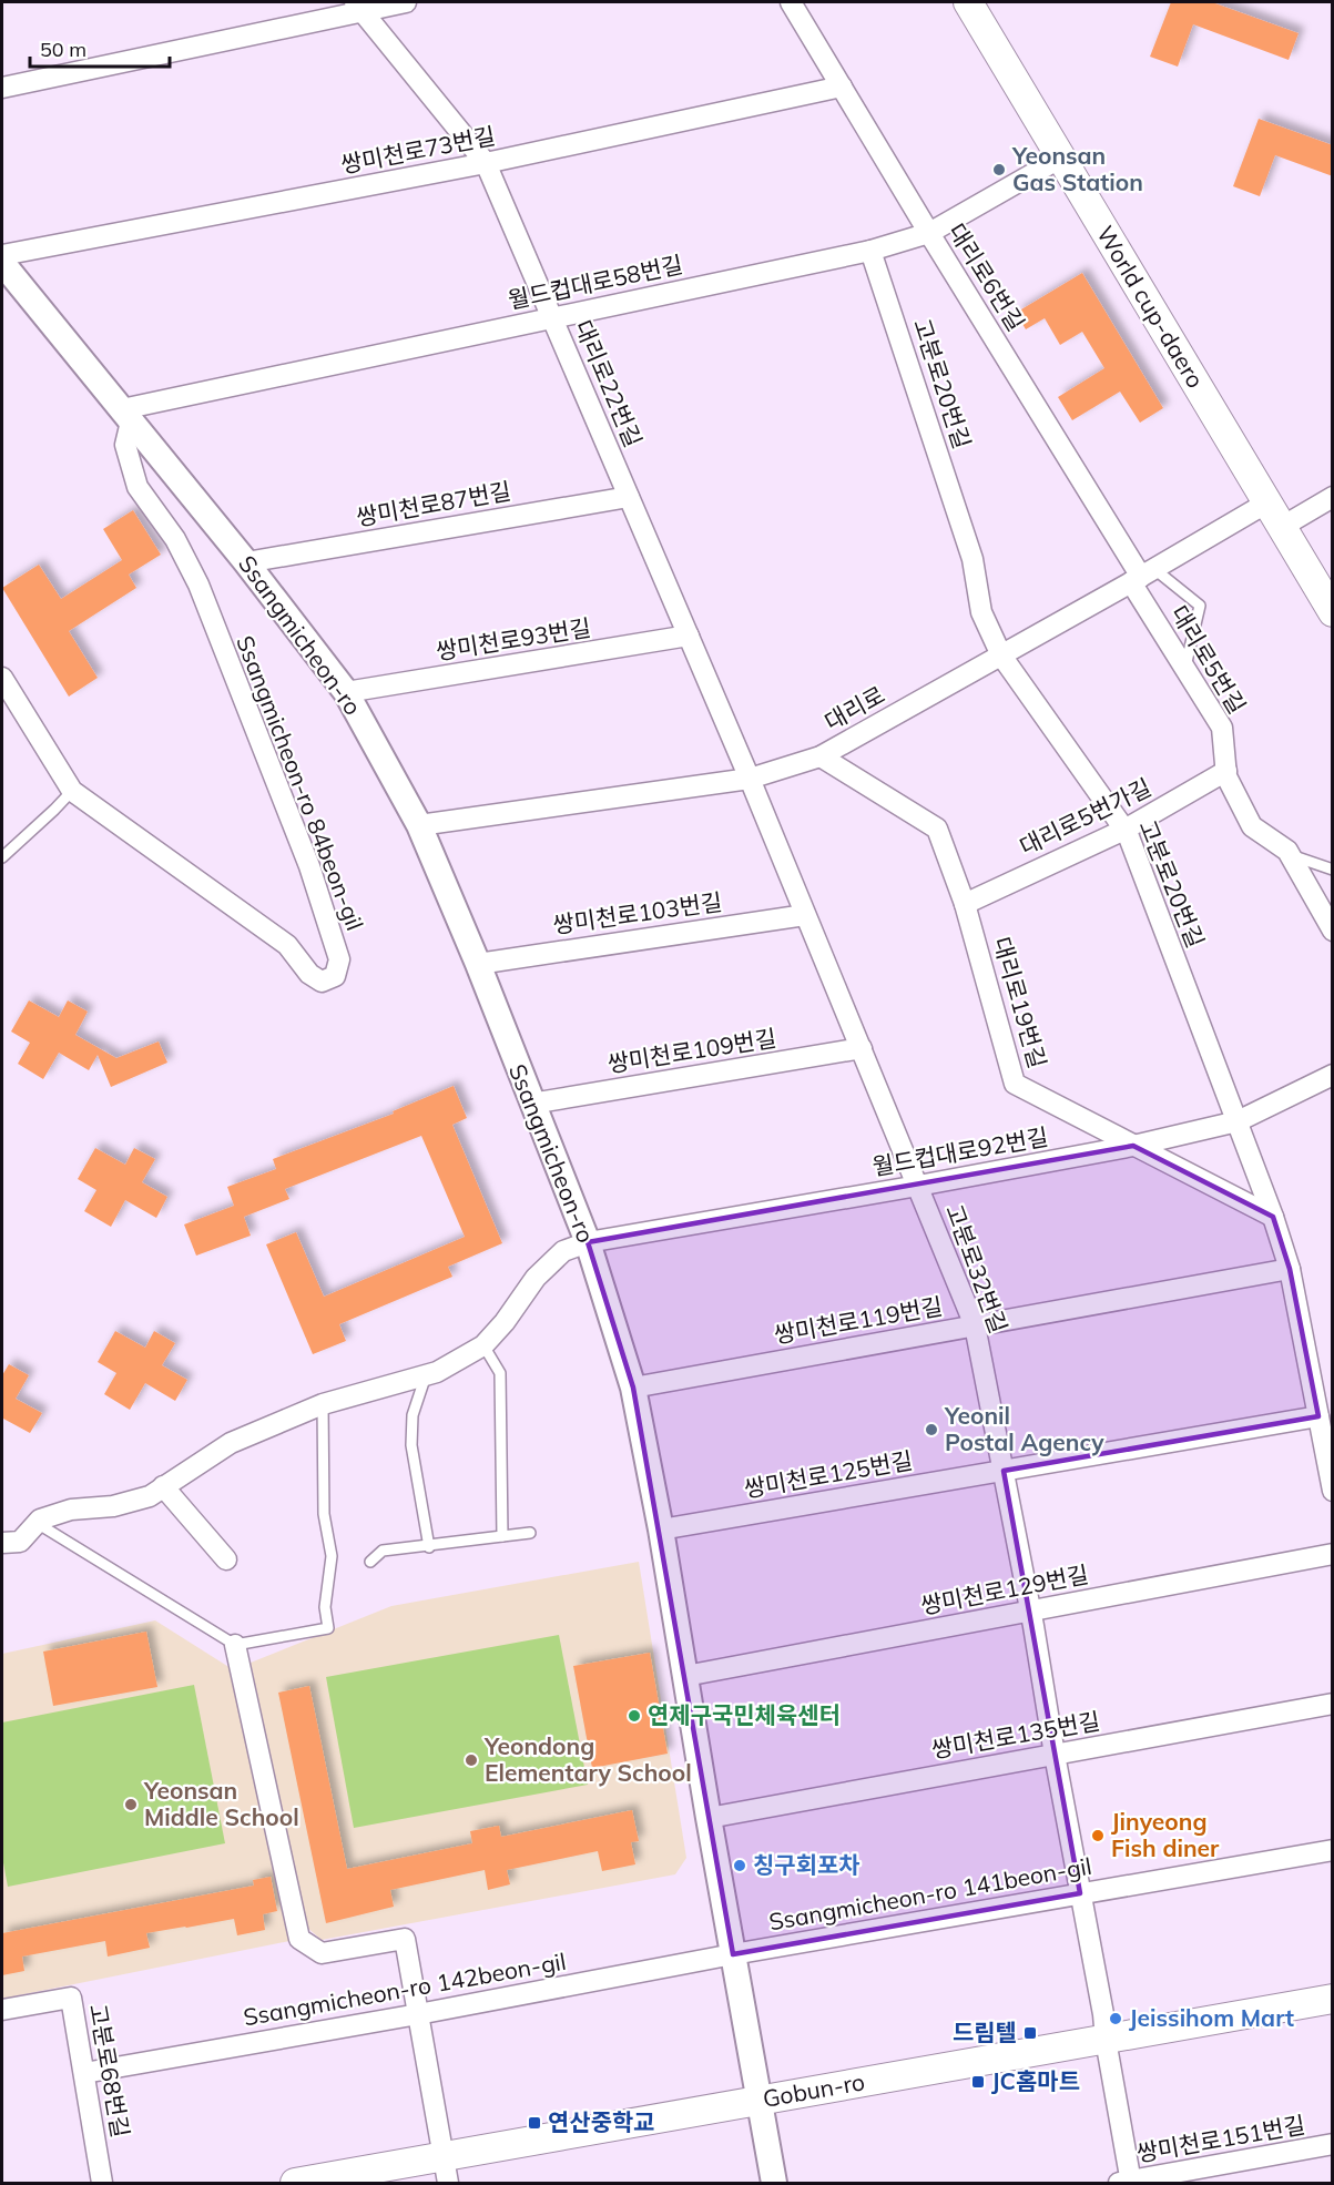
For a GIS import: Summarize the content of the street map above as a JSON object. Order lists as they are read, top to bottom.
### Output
{
  "streets": {
    "main road": ["World cup-daero", "Gobun-ro"],
    "street": [
      "쌍미천로73번길",
      "대리로6번길",
      "월드컵대로58번길",
      "대리로22번길",
      "고분로20번길",
      "쌍미천로87번길",
      "Ssangmicheon-ro",
      "쌍미천로93번길",
      "대리로5번길",
      "대리로",
      "Ssangmicheon-ro 84beon-gil",
      "대리로5번가길",
      "쌍미천로103번길",
      "대리로19번길",
      "쌍미천로109번길",
      "월드컵대로92번길",
      "고분로32번길",
      "쌍미천로119번길",
      "쌍미천로125번길",
      "쌍미천로129번길",
      "쌍미천로135번길",
      "Ssangmicheon-ro 141beon-gil",
      "Ssangmicheon-ro 142beon-gil",
      "고분로68번길",
      "쌍미천로151번길"
    ]
  },
  "crossings": [
    ["쌍미천로73번길", "대리로6번길"],
    ["쌍미천로73번길", "대리로22번길"],
    ["대리로6번길", "월드컵대로58번길"],
    ["대리로6번길", "대리로5번길"],
    ["대리로6번길", "대리로"],
    ["월드컵대로58번길", "World cup-daero"],
    ["월드컵대로58번길", "대리로22번길"],
    ["월드컵대로58번길", "고분로20번길"],
    ["월드컵대로58번길", "Ssangmicheon-ro"],
    ["월드컵대로58번길", "Ssangmicheon-ro 84beon-gil"],
    ["World cup-daero", "대리로"],
    ["대리로22번길", "쌍미천로87번길"],
    ["대리로22번길", "쌍미천로93번길"],
    ["대리로22번길", "대리로"],
    ["대리로22번길", "고분로32번길"],
    ["고분로20번길", "대리로"],
    ["고분로20번길", "대리로5번가길"],
    ["고분로20번길", "대리로19번길"],
    ["고분로20번길", "월드컵대로92번길"],
    ["고분로20번길", "쌍미천로119번길"],
    ["고분로20번길", "쌍미천로125번길"],
    ["쌍미천로87번길", "Ssangmicheon-ro"],
    ["Ssangmicheon-ro", "쌍미천로93번길"],
    ["Ssangmicheon-ro", "대리로"],
    ["Ssangmicheon-ro", "Ssangmicheon-ro 84beon-gil"],
    ["Ssangmicheon-ro", "쌍미천로103번길"],
    ["Ssangmicheon-ro", "쌍미천로109번길"],
    ["Ssangmicheon-ro", "월드컵대로92번길"],
    ["Ssangmicheon-ro", "쌍미천로119번길"],
    ["Ssangmicheon-ro", "쌍미천로125번길"],
    ["Ssangmicheon-ro", "쌍미천로129번길"],
    ["Ssangmicheon-ro", "쌍미천로135번길"],
    ["Ssangmicheon-ro", "Ssangmicheon-ro 141beon-gil"],
    ["Ssangmicheon-ro", "Ssangmicheon-ro 142beon-gil"],
    ["Ssangmicheon-ro", "Gobun-ro"],
    ["대리로5번길", "대리로"],
    ["대리로5번길", "대리로5번가길"],
    ["대리로", "대리로19번길"],
    ["대리로", "고분로32번길"],
    ["대리로5번가길", "대리로19번길"],
    ["쌍미천로103번길", "고분로32번길"],
    ["대리로19번길", "월드컵대로92번길"],
    ["쌍미천로109번길", "고분로32번길"],
    ["월드컵대로92번길", "고분로32번길"],
    ["고분로32번길", "쌍미천로119번길"],
    ["고분로32번길", "쌍미천로125번길"],
    ["고분로32번길", "쌍미천로129번길"],
    ["고분로32번길", "쌍미천로135번길"],
    ["고분로32번길", "Ssangmicheon-ro 141beon-gil"],
    ["고분로32번길", "Gobun-ro"],
    ["고분로32번길", "쌍미천로151번길"],
    ["Ssangmicheon-ro 141beon-gil", "Ssangmicheon-ro 142beon-gil"],
    ["Ssangmicheon-ro 142beon-gil", "고분로68번길"]
  ],
  "places": {
    "other": [
      "Yeonsan Gas Station",
      "Yeonil Postal Agency",
      "연제구국민체육센터",
      "Yeondong Elementary School",
      "Yeonsan Middle School",
      "Jinyeong Fish diner",
      "칭구회포차",
      "Jeissihom Mart"
    ],
    "transit": ["드림텔", "JC홈마트", "연산중학교"]
  },
  "scale_bar": "50 m"
}
